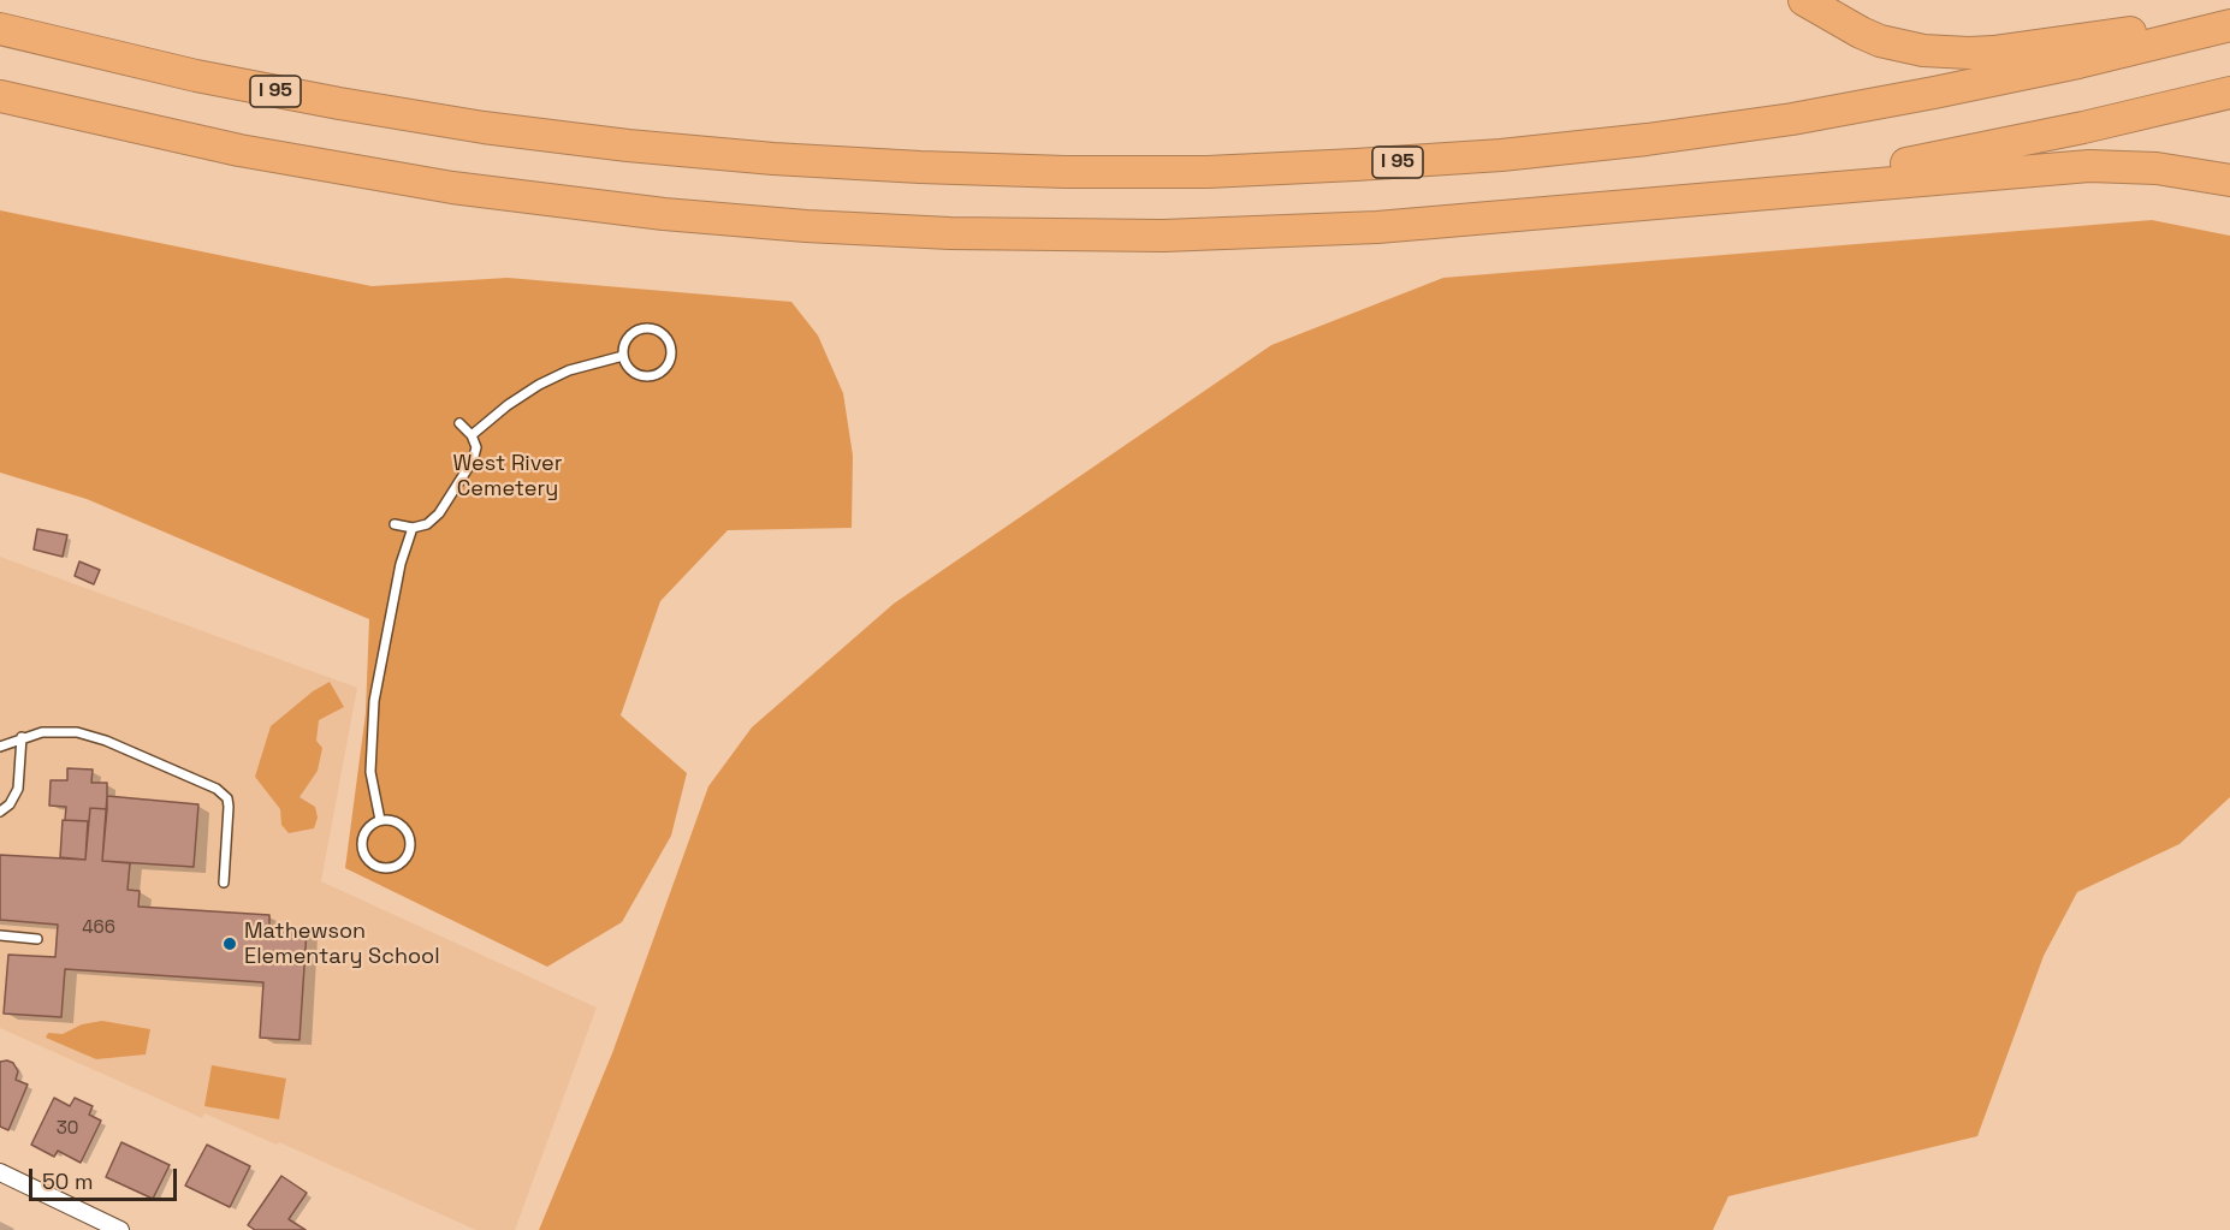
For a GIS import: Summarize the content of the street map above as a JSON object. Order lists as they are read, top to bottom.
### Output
{
  "streets": {
    "highway": ["I 95"]
  },
  "parks": ["West River Cemetery"],
  "places": ["Mathewson Elementary School"],
  "house_numbers": ["466", "30"],
  "scale_bar": "50 m"
}
